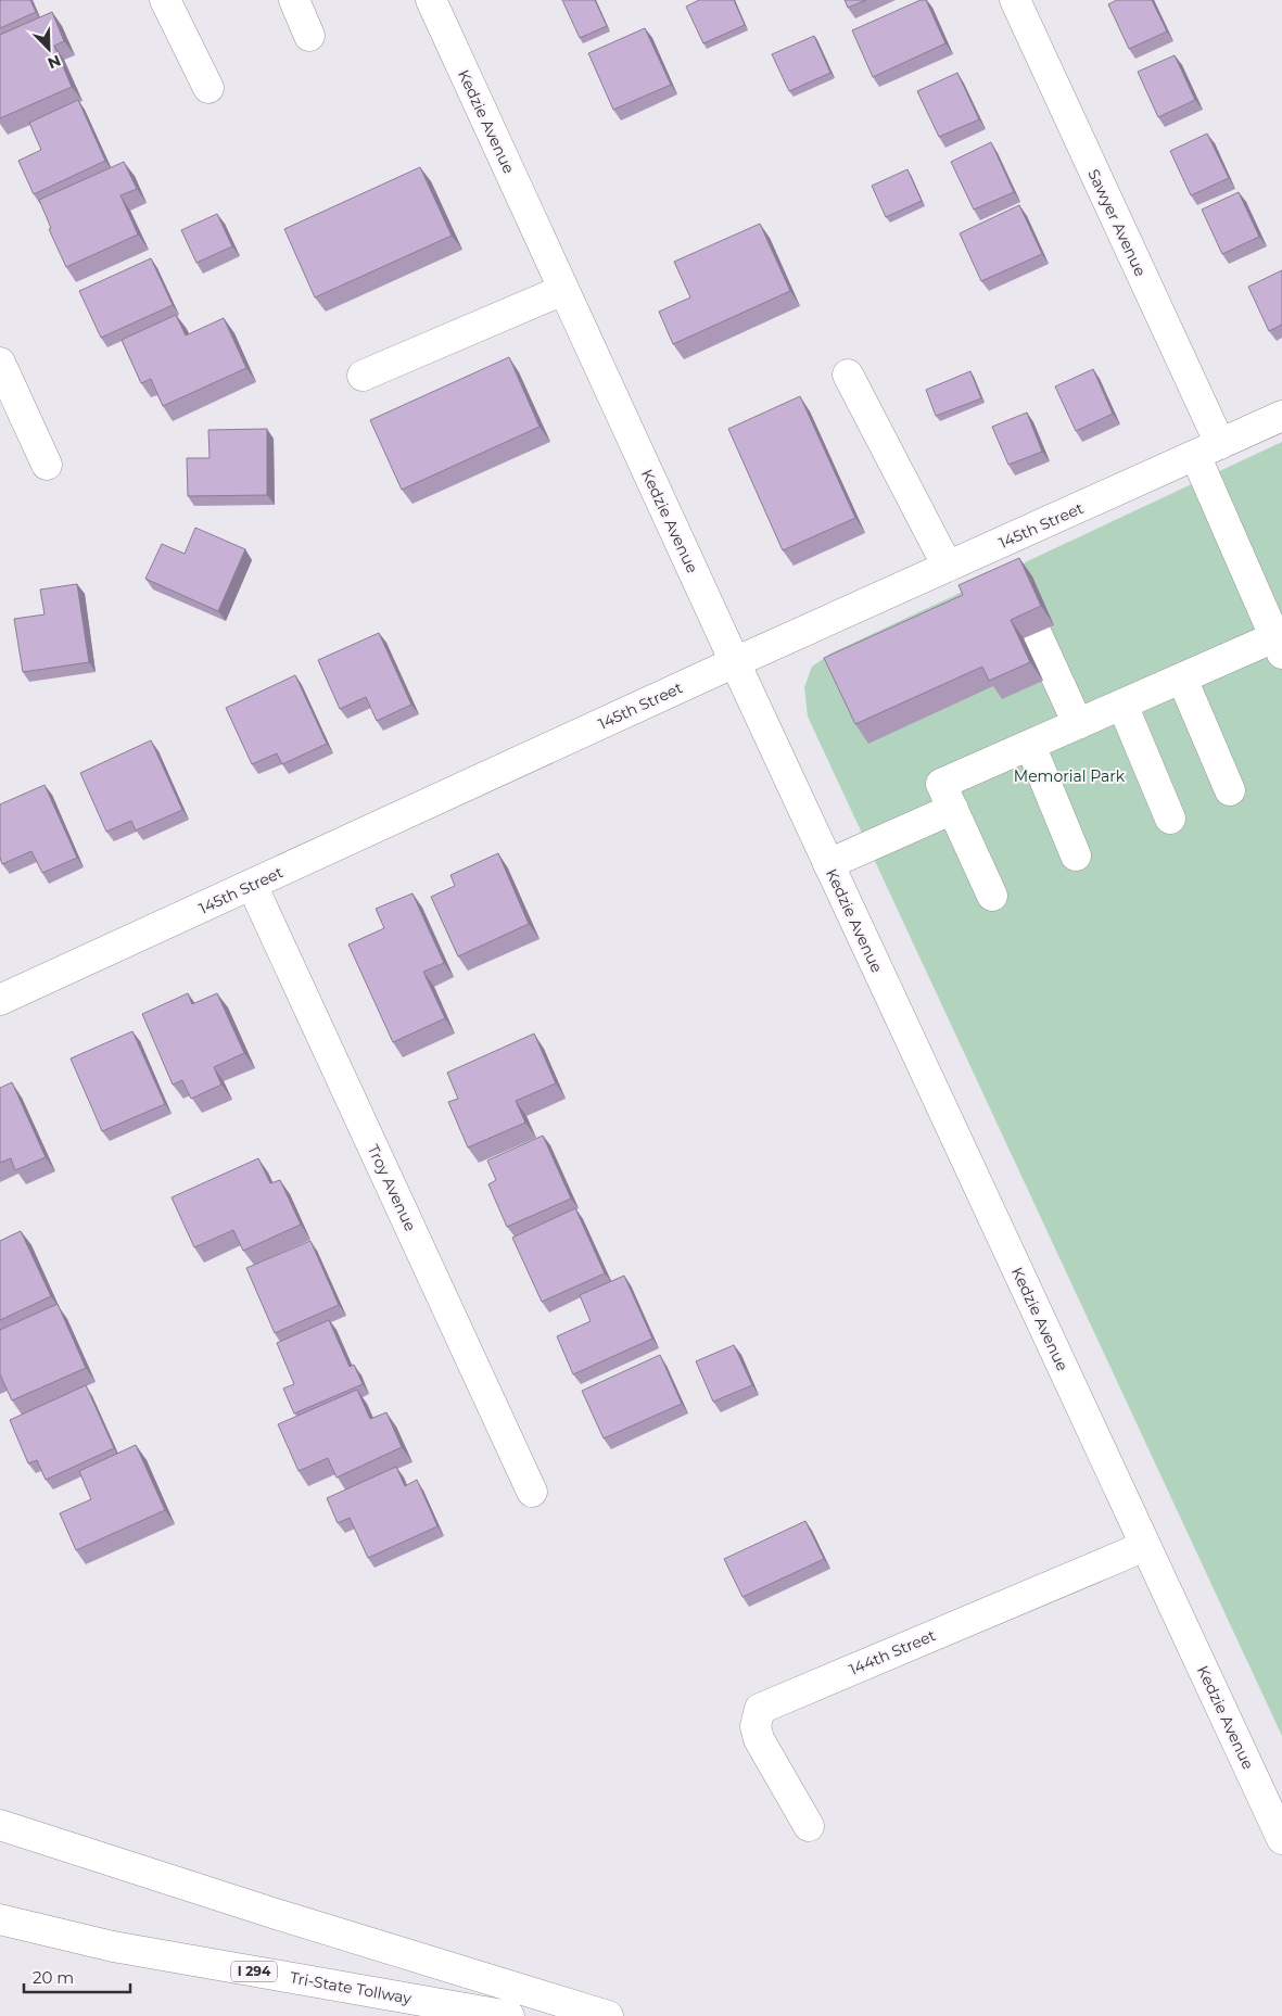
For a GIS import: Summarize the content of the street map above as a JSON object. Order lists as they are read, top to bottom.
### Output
{
  "streets": {
    "main road": [
      "Kedzie Avenue",
      "Sawyer Avenue",
      "145th Street",
      "Troy Avenue",
      "144th Street",
      "I 294",
      "Tri-State Tollway"
    ]
  },
  "crossings": [
    ["Kedzie Avenue", "145th Street"],
    ["Kedzie Avenue", "144th Street"],
    ["Sawyer Avenue", "145th Street"],
    ["145th Street", "Troy Avenue"]
  ],
  "parks": ["Memorial Park"],
  "scale_bar": "20 m",
  "north": "bottom right"
}
